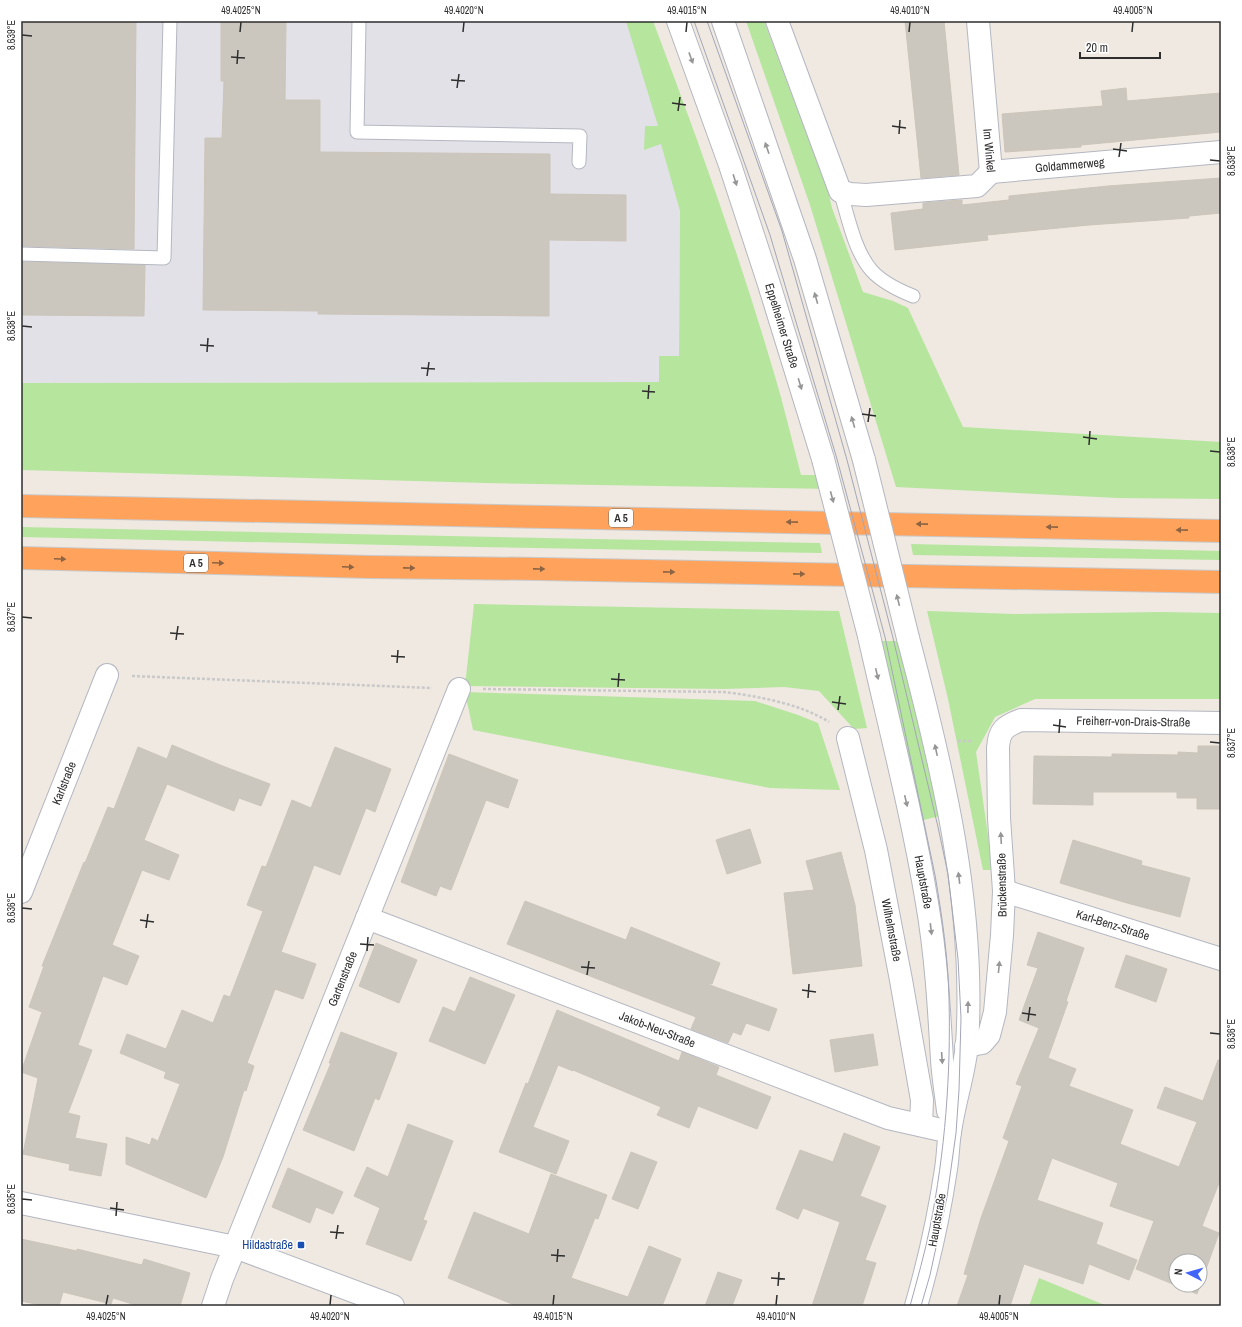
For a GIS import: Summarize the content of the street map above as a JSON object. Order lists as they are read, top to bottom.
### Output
{
  "streets": {
    "highway": ["A 5"],
    "street": [
      "Im Winkel",
      "Goldammerweg",
      "Eppelheimer Straße",
      "Freiherr-von-Drais-Straße",
      "Karlstraße",
      "Hauptstraße",
      "Brückenstraße",
      "Karl-Benz-Straße",
      "Wilhelmstraße",
      "Gartenstraße",
      "Jakob-Neu-Straße"
    ]
  },
  "crossings": [
    ["Im Winkel", "Goldammerweg"],
    ["Eppelheimer Straße", "Hauptstraße"],
    ["Freiherr-von-Drais-Straße", "Brückenstraße"],
    ["Hauptstraße", "Brückenstraße"],
    ["Hauptstraße", "Jakob-Neu-Straße"],
    ["Brückenstraße", "Karl-Benz-Straße"],
    ["Wilhelmstraße", "Jakob-Neu-Straße"],
    ["Gartenstraße", "Jakob-Neu-Straße"]
  ],
  "one_way": ["Eppelheimer Straße", "Brückenstraße"],
  "places": {
    "transit": ["Hildastraße"]
  },
  "scale_bar": "20 m",
  "north": "left",
  "coordinates": [
    "49.4025°N",
    "49.4020°N",
    "49.4015°N",
    "49.4010°N",
    "49.4005°N",
    "8.639°E",
    "8.638°E",
    "8.637°E",
    "8.636°E",
    "8.635°E"
  ]
}
